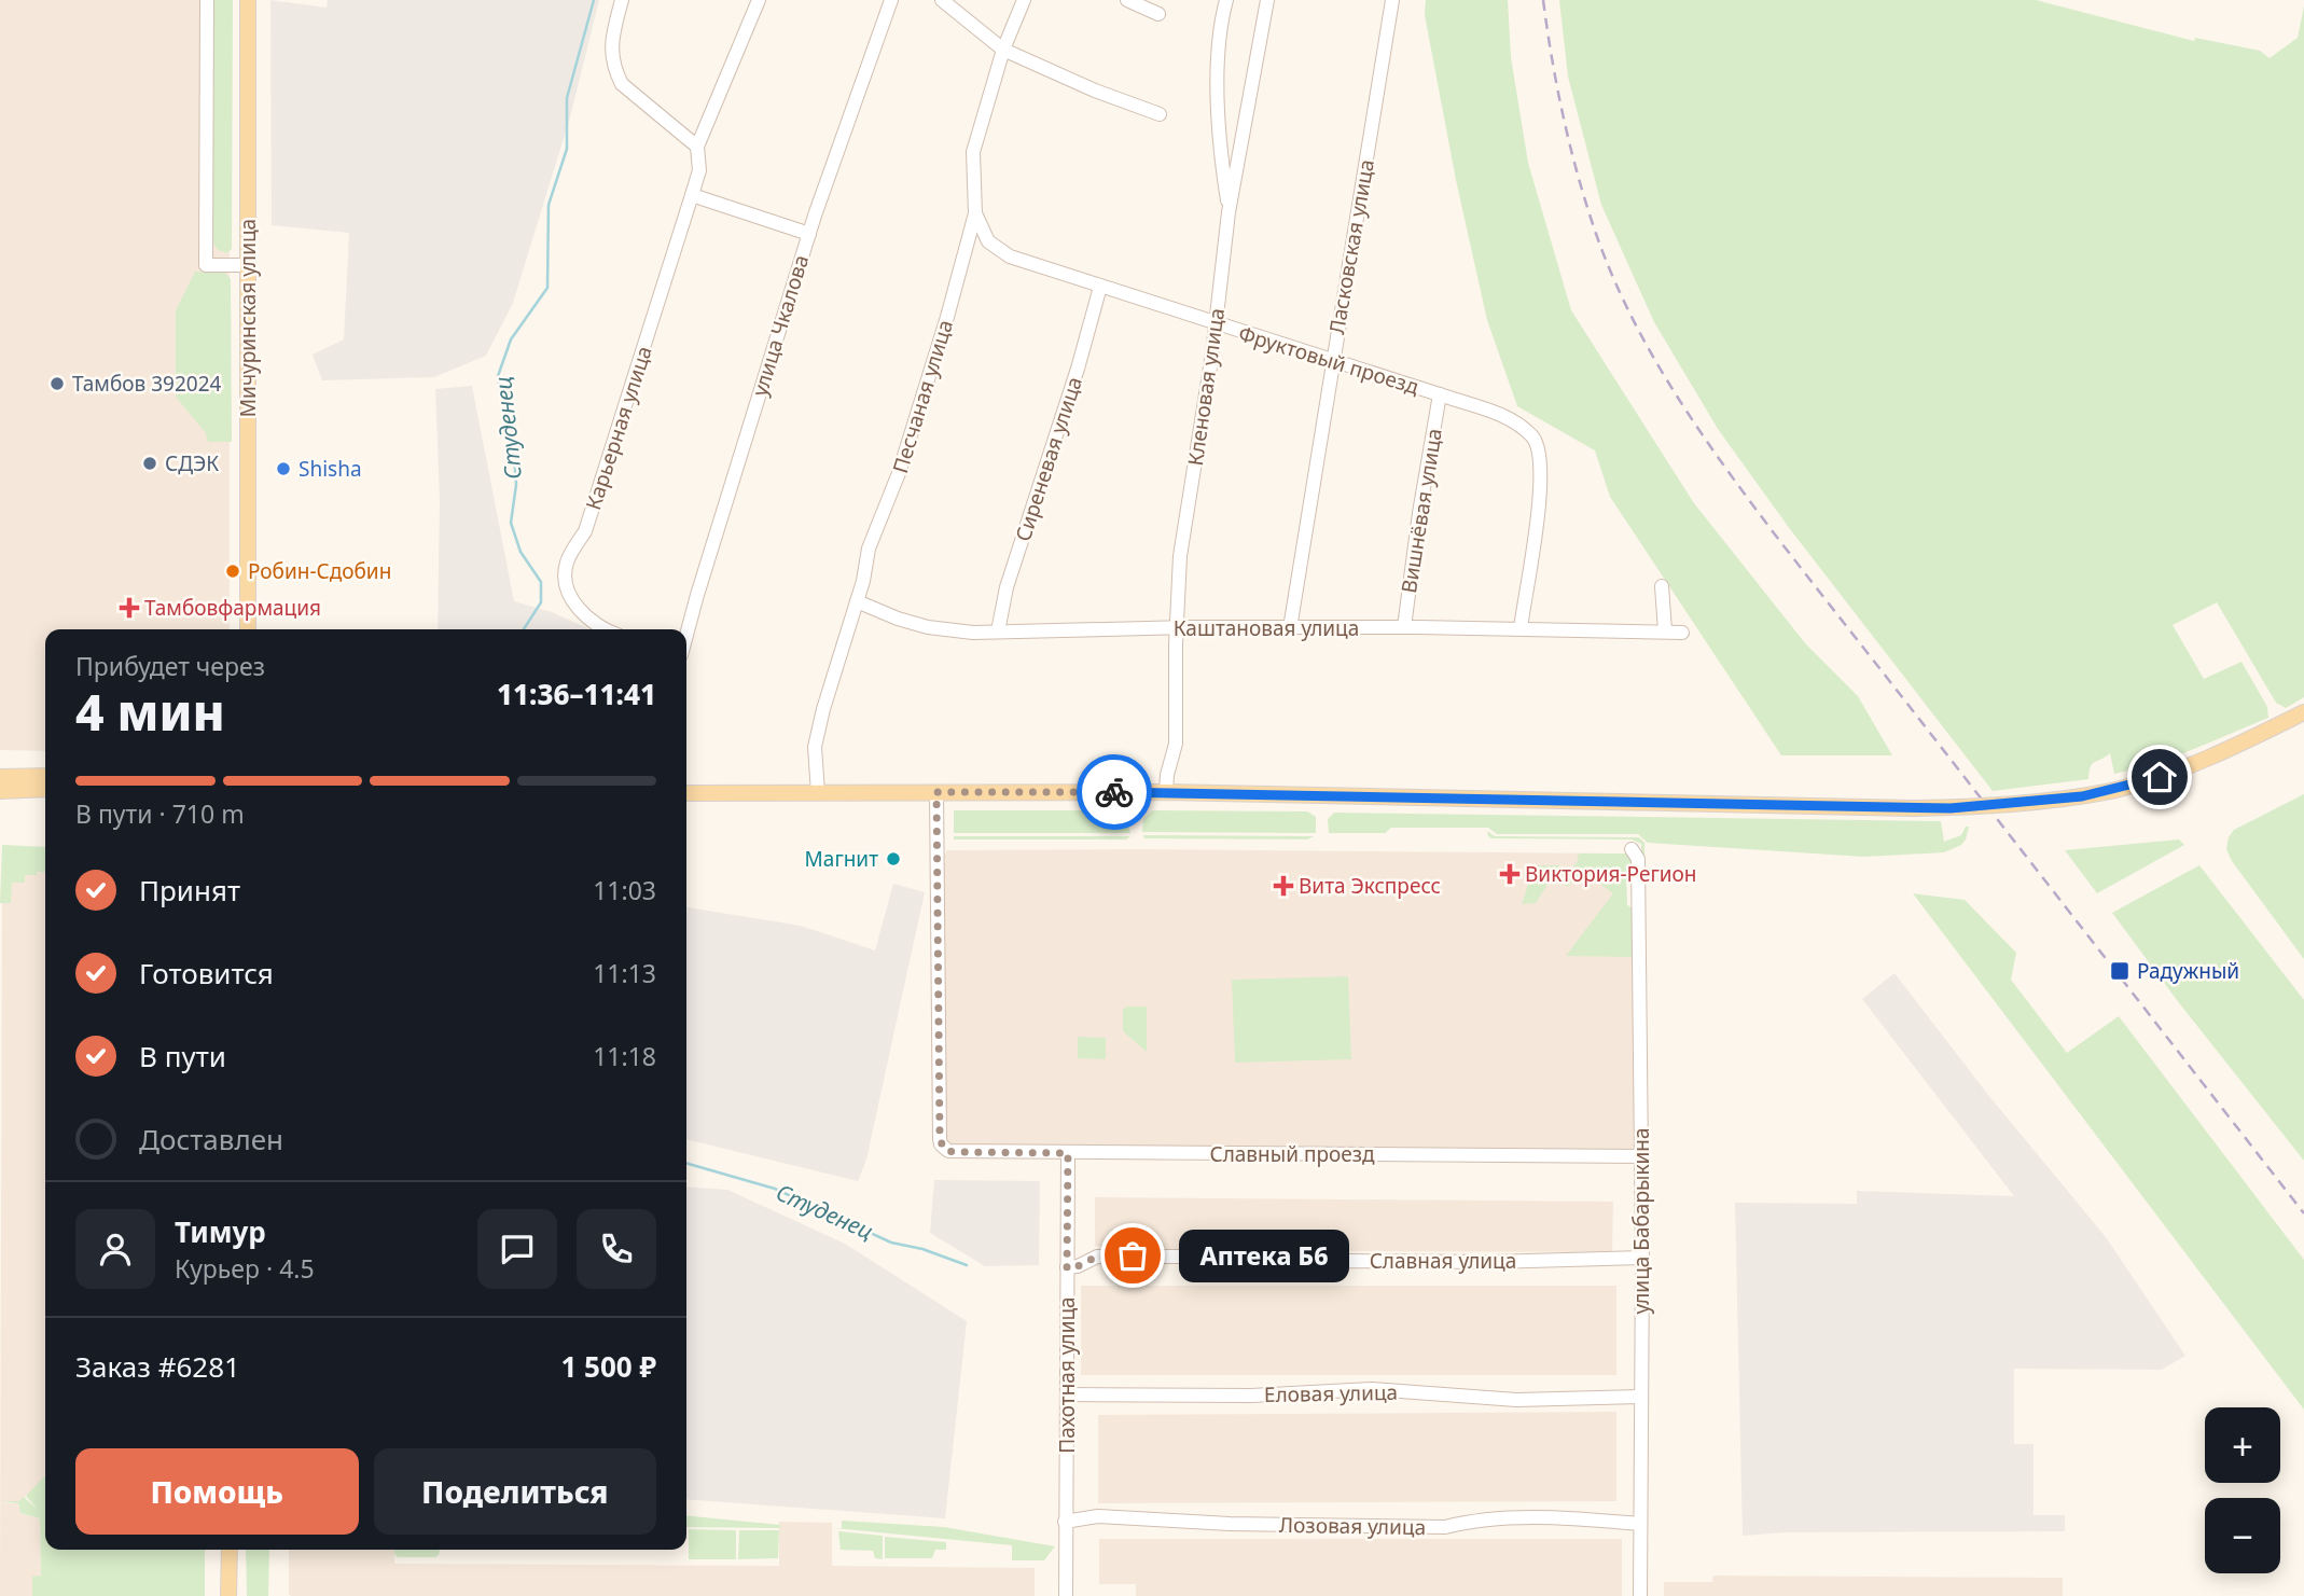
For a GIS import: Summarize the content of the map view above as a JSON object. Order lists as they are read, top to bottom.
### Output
{
  "streets": {
    "main road": ["Мичуринская улица"],
    "street": [
      "Ласковская улица",
      "улица Чкалова",
      "Фруктовый проезд",
      "Кленовая улица",
      "Песчаная улица",
      "Карьерная улица",
      "Сиреневая улица",
      "Вишнёвая улица",
      "Каштановая улица",
      "Славный проезд",
      "улица Бабарыкина",
      "Славная улица",
      "Пахотная улица",
      "Еловая улица",
      "Лозовая улица"
    ]
  },
  "crossings": [
    ["Ласковская улица", "Фруктовый проезд"],
    ["Ласковская улица", "Каштановая улица"],
    ["Фруктовый проезд", "Кленовая улица"],
    ["Фруктовый проезд", "Песчаная улица"],
    ["Фруктовый проезд", "Сиреневая улица"],
    ["Фруктовый проезд", "Вишнёвая улица"],
    ["Фруктовый проезд", "Каштановая улица"],
    ["Кленовая улица", "Каштановая улица"],
    ["Песчаная улица", "Каштановая улица"],
    ["Сиреневая улица", "Каштановая улица"],
    ["Вишнёвая улица", "Каштановая улица"],
    ["Славный проезд", "улица Бабарыкина"],
    ["Славный проезд", "Пахотная улица"],
    ["улица Бабарыкина", "Славная улица"],
    ["улица Бабарыкина", "Еловая улица"],
    ["улица Бабарыкина", "Лозовая улица"],
    ["Славная улица", "Пахотная улица"],
    ["Пахотная улица", "Еловая улица"],
    ["Пахотная улица", "Лозовая улица"]
  ],
  "water": ["Студенец"],
  "places": {
    "other": [
      "Тамбов 392024",
      "СДЭК",
      "Shisha",
      "Робин-Сдобин",
      "Магнит",
      "Аптека Б6"
    ],
    "health": ["Тамбовфармация", "Виктория-Регион", "Вита Экспресс"],
    "transit": ["Радужный"]
  },
  "page": {
    "heading": ["4 мин", "Прибудет через", "11:36–11:41"],
    "panel": [
      "Тимур",
      "Курьер · 4.5",
      "Заказ #6281",
      "1 500 ₽"
    ],
    "bar": "В пути · 710 m",
    "list": [
      ["Принят", "11:03"],
      ["Готовится", "11:13"],
      ["В пути", "11:18"],
      "Доставлен"
    ],
    "bubble": "Аптека Б6",
    "map_buttons": ["+", "−"],
    "buttons": ["Помощь", "Поделиться"]
  }
}
